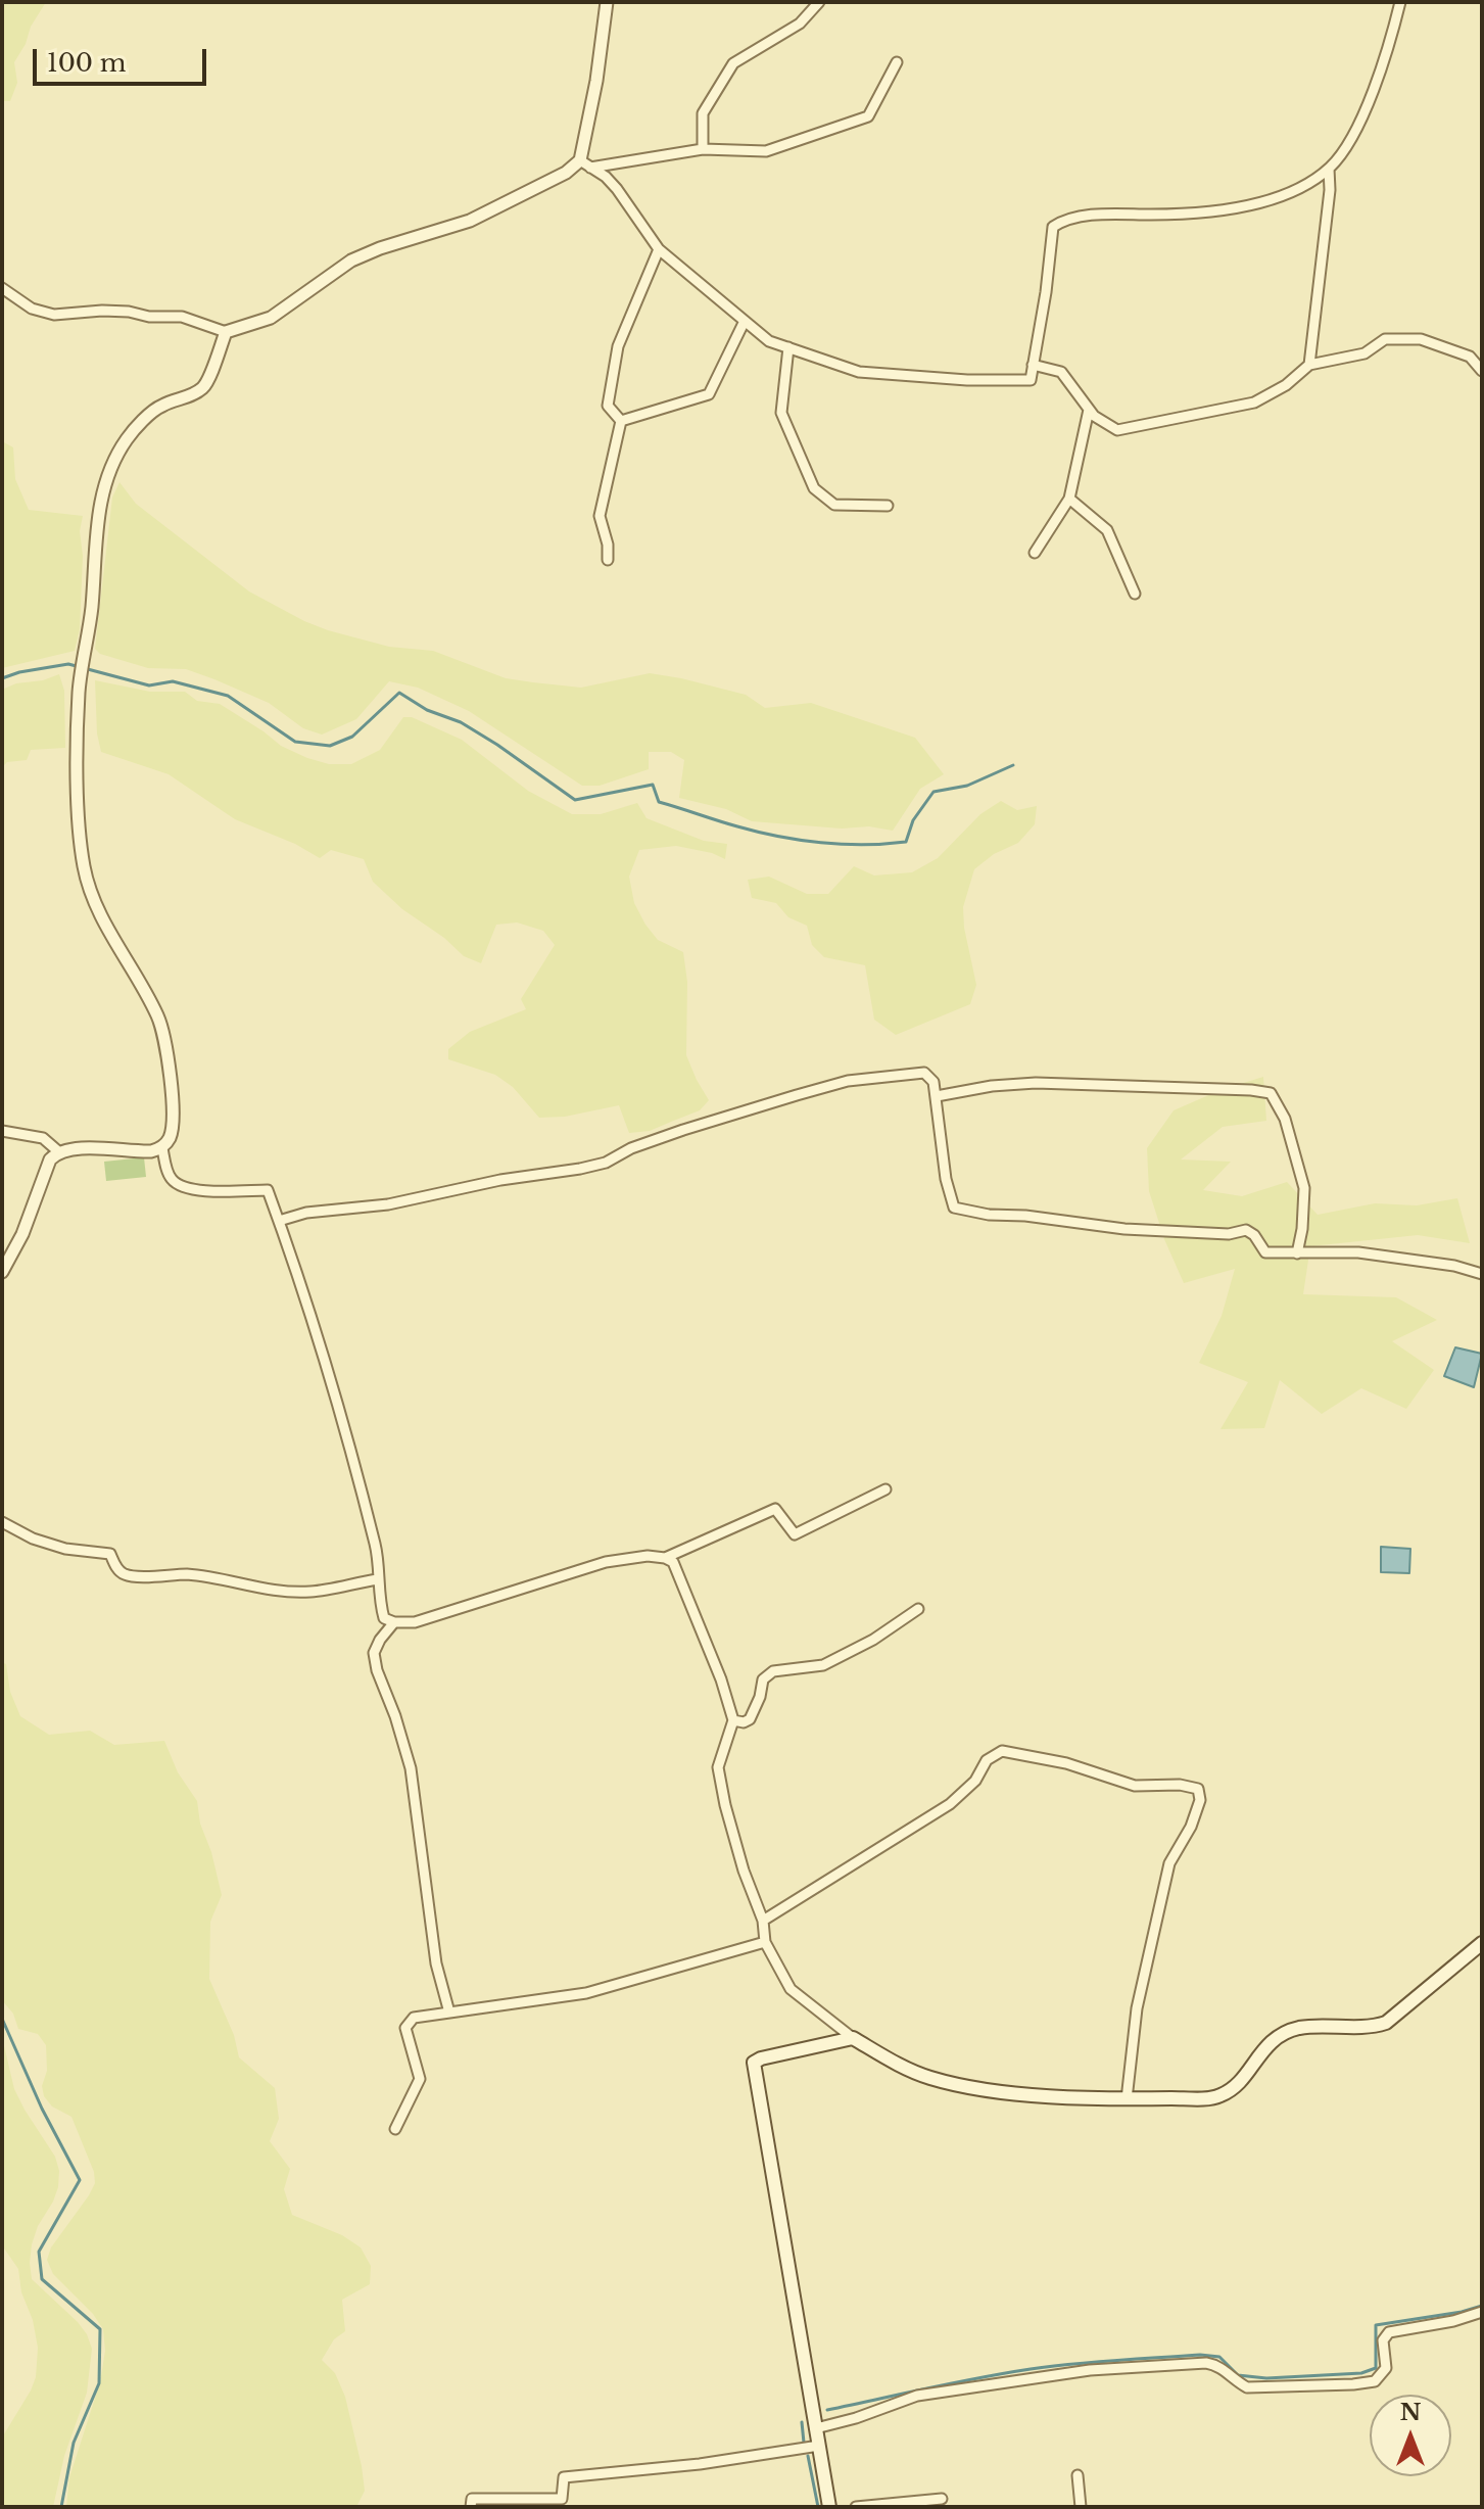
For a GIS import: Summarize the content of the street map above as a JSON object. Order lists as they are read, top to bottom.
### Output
{
  "scale_bar": "100 m",
  "north": "top"
}
